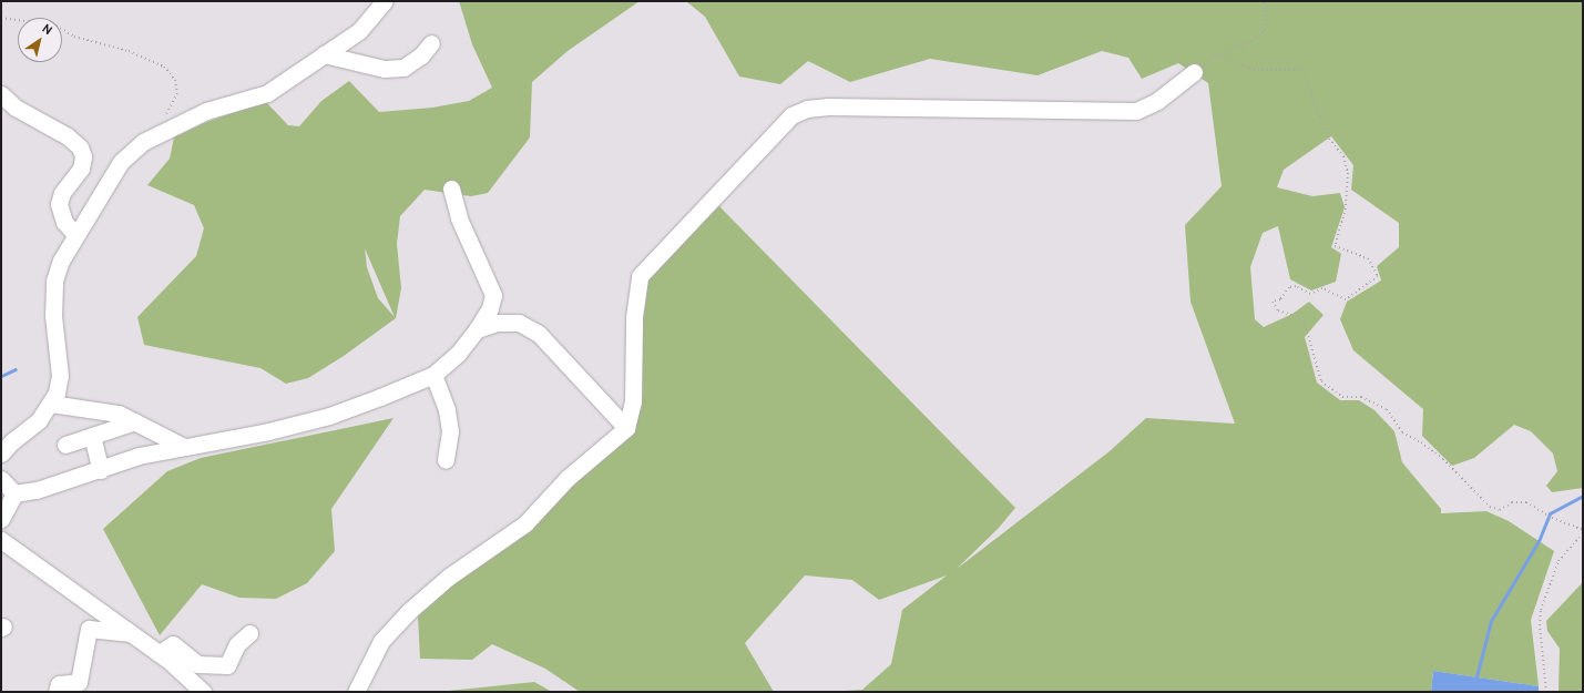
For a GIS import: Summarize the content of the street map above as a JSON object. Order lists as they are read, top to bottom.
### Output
{
  "north": "top right"
}
